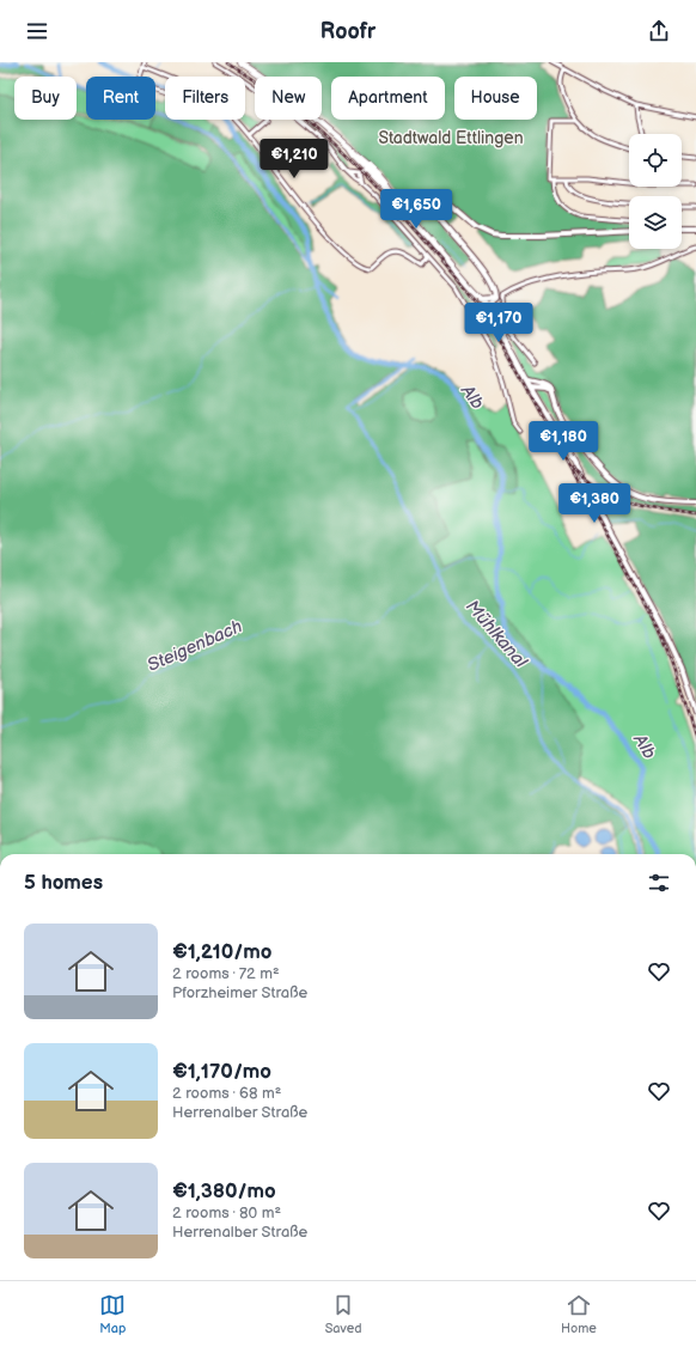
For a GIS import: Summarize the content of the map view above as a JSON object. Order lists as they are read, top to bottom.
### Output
{
  "water": ["Alb", "Mühlkanal", "Steigenbach"],
  "parks": ["Stadtwald Ettlingen"],
  "page": {
    "header": "Roofr",
    "chip": [
      "Buy",
      "Rent",
      "Filters",
      "New",
      "Apartment",
      "House"
    ],
    "price": [
      "€1,210",
      "€1,650",
      "€1,170",
      "€1,180",
      "€1,380"
    ],
    "heading": "5 homes",
    "list": [
      {
        "name": "€1,210/mo",
        "note": "2 rooms · 72 m² · Pforzheimer Straße"
      },
      {
        "name": "€1,170/mo",
        "note": "2 rooms · 68 m² · Herrenalber Straße"
      },
      {
        "name": "€1,380/mo",
        "note": "2 rooms · 80 m² · Herrenalber Straße"
      }
    ],
    "tabs": ["Map", "Saved", "Home"]
  }
}
